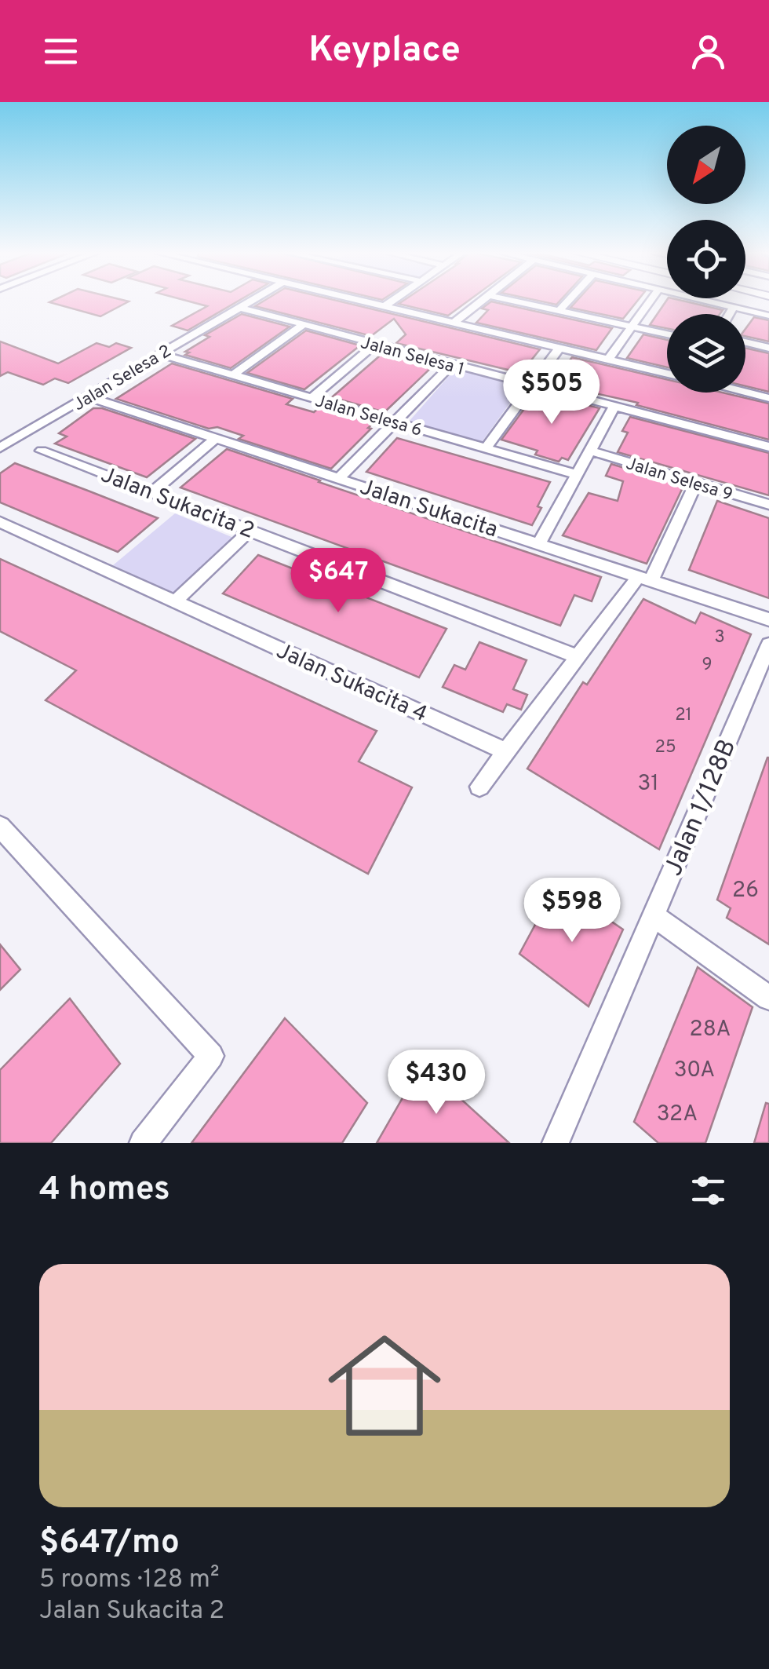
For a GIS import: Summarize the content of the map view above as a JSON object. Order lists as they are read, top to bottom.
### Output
{
  "streets": {
    "street": [
      "Jalan Selesa 1",
      "Jalan Selesa 2",
      "Jalan Selesa 6",
      "Jalan Selesa 9",
      "Jalan Sukacita 2",
      "Jalan Sukacita",
      "Jalan Sukacita 4",
      "Jalan 1/128B"
    ]
  },
  "crossings": [
    ["Jalan Selesa 1", "Jalan Selesa 2"],
    ["Jalan Selesa 2", "Jalan Selesa 6"],
    ["Jalan Selesa 2", "Jalan Sukacita"]
  ],
  "house_numbers": [
    "3",
    "9",
    "21",
    "25",
    "31",
    "26",
    "28A",
    "30A",
    "32A"
  ],
  "north": "bottom left",
  "page": {
    "header": "Keyplace",
    "price": [
      "$505",
      "$647",
      "$598",
      "$430"
    ],
    "heading": "4 homes",
    "list": [
      {
        "name": "$647/mo",
        "note": "5 rooms · 128 m² · Jalan Sukacita 2"
      }
    ]
  }
}
